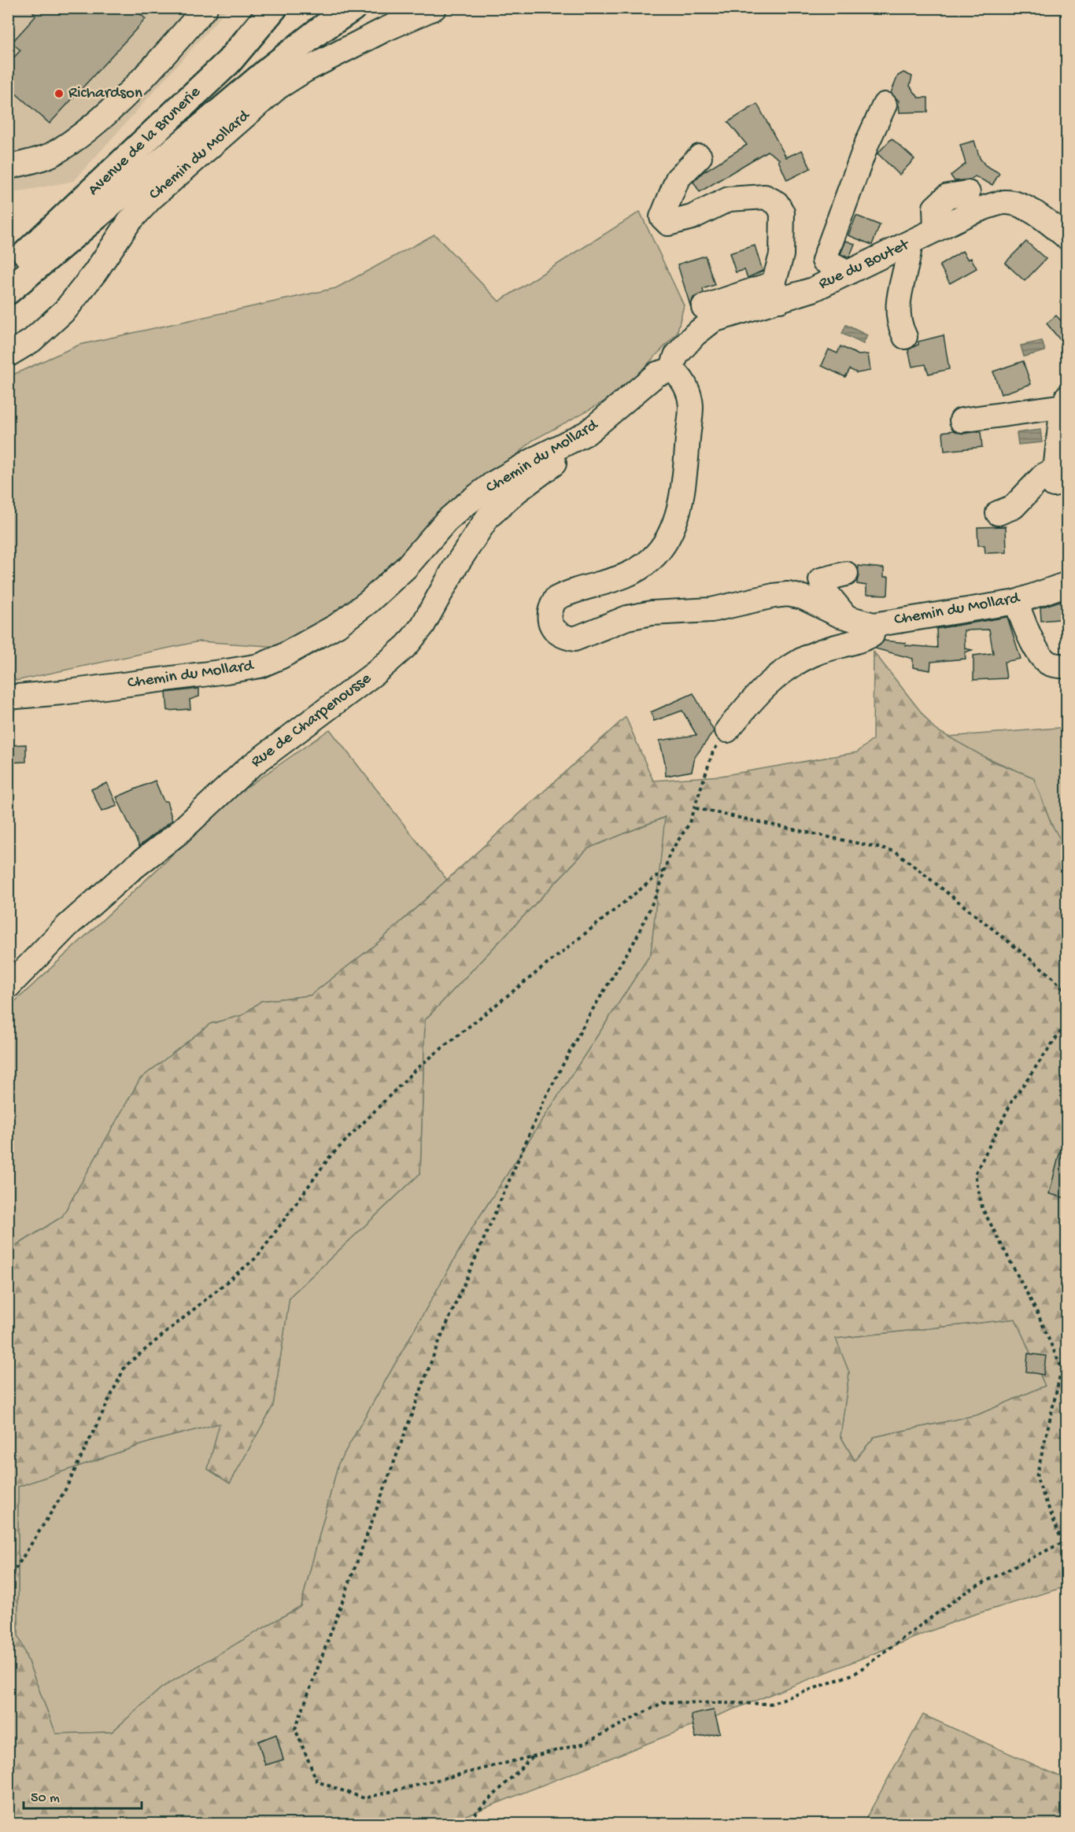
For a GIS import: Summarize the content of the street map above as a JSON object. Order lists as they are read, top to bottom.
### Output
{
  "streets": {
    "main road": ["Avenue de la Brunerie"],
    "street": ["Chemin du Mollard", "Rue du Boutet", "Rue de Charpenousse"]
  },
  "crossings": [
    ["Chemin du Mollard", "Rue du Boutet"],
    ["Chemin du Mollard", "Rue de Charpenousse"]
  ],
  "places": ["Richardson"],
  "scale_bar": "50 m"
}
